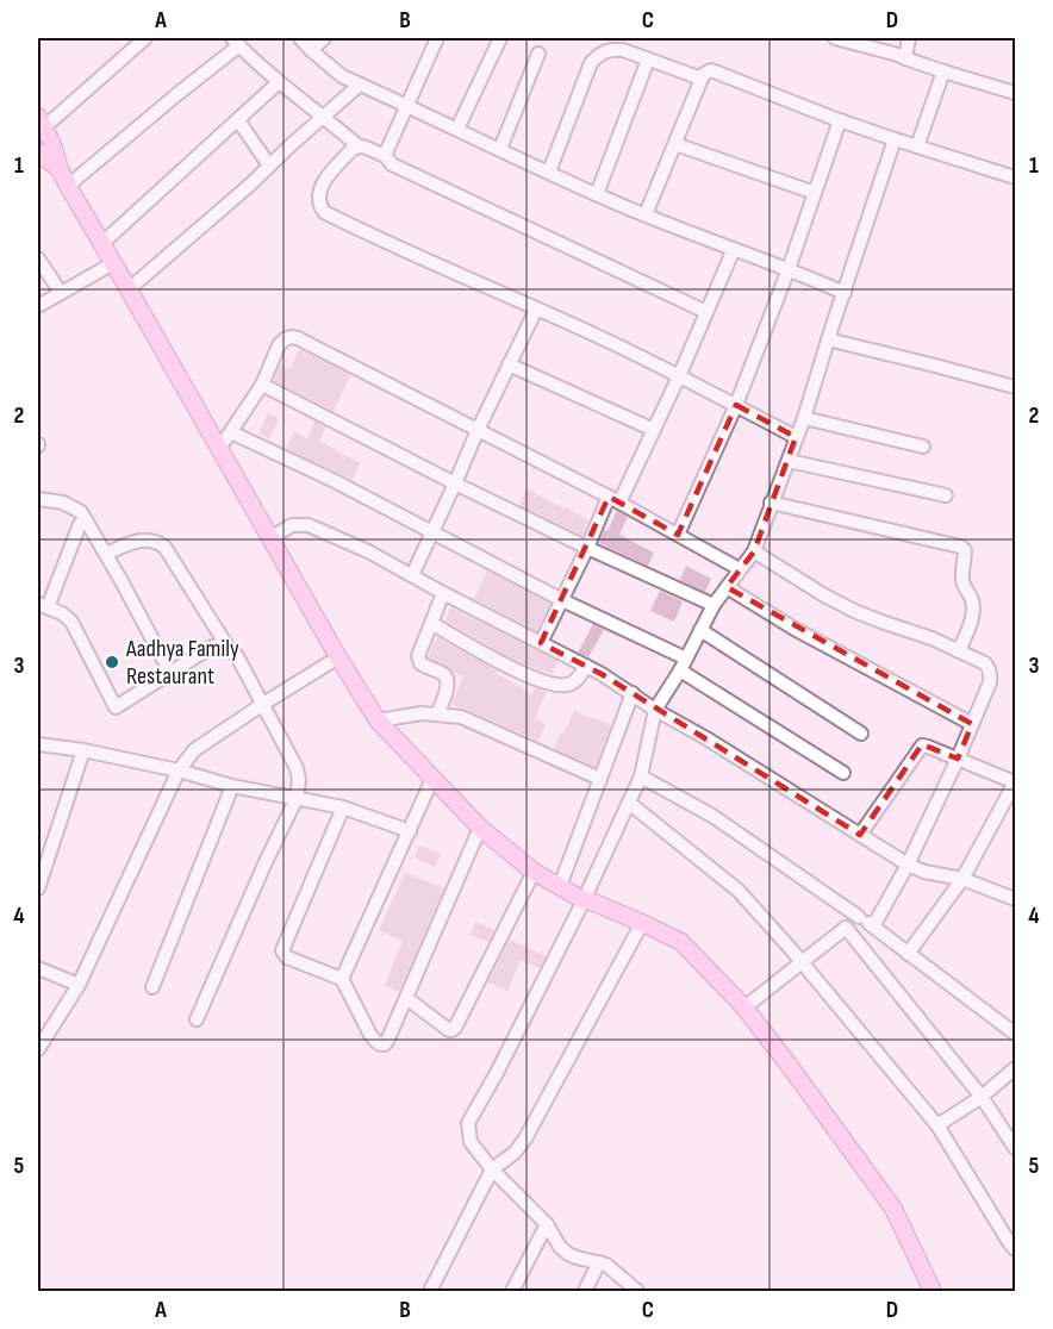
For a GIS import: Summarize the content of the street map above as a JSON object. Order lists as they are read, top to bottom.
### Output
{
  "places": ["Aadhya Family Restaurant"],
  "grid": {
    "columns": [
      "A",
      "B",
      "C",
      "D"
    ],
    "rows": [
      "1",
      "2",
      "3",
      "4",
      "5"
    ]
  }
}
